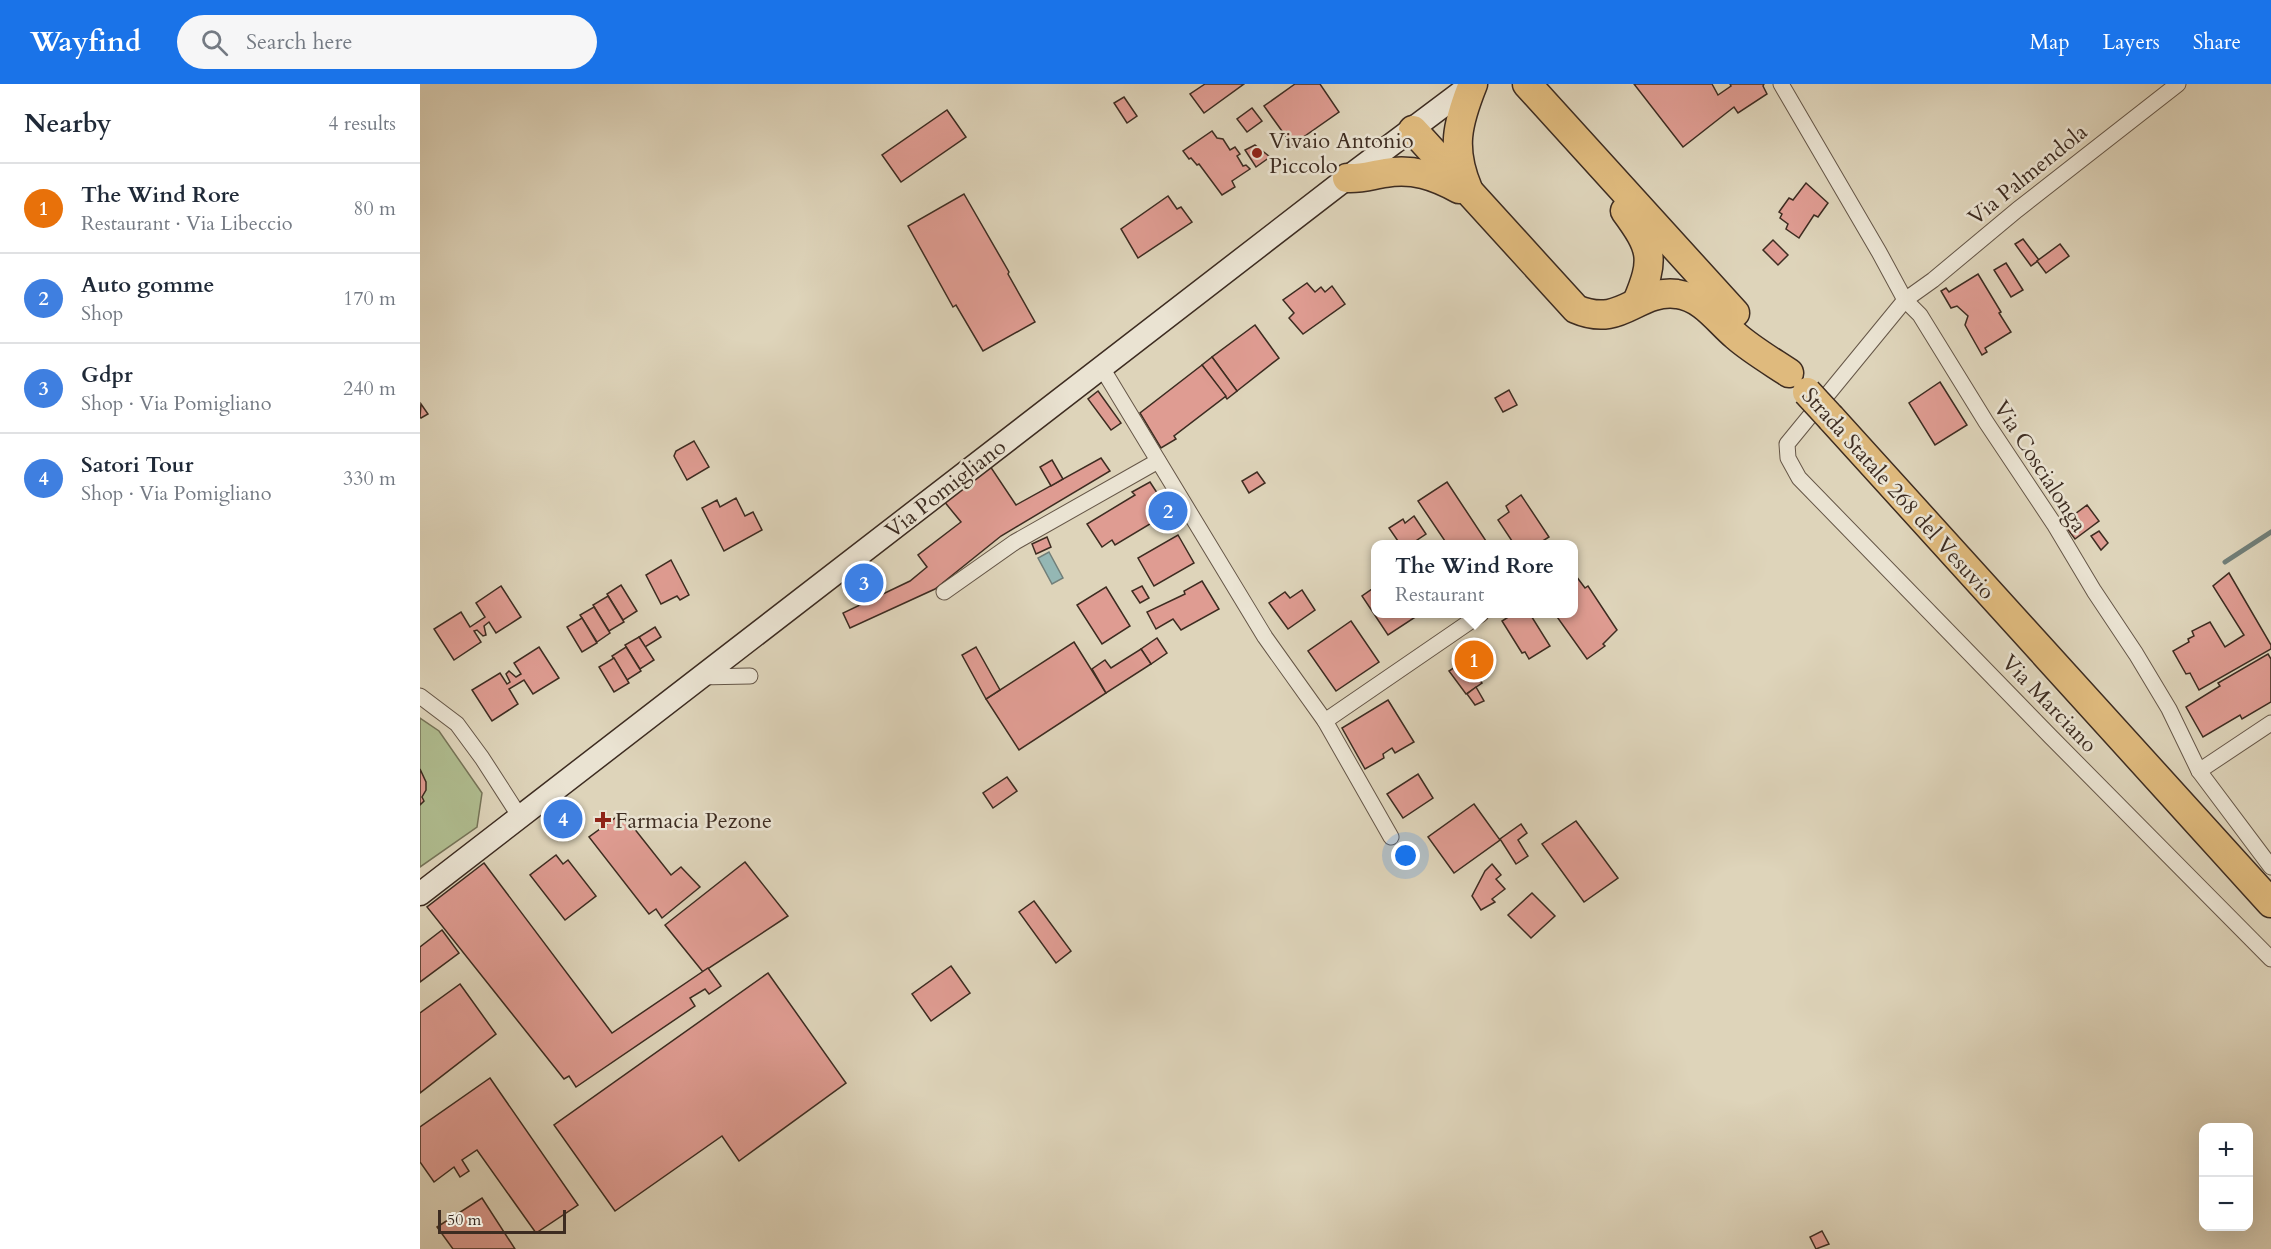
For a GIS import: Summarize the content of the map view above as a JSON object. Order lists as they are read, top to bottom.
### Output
{
  "streets": {
    "highway": ["Strada Statale 268 del Vesuvio"],
    "main road": ["Via Pomigliano"],
    "street": ["Via Palmendola", "Via Coscialonga", "Via Marciano"]
  },
  "crossings": [
    ["Via Palmendola", "Via Coscialonga"],
    ["Via Palmendola", "Via Marciano"]
  ],
  "places": {
    "other": ["Vivaio Antonio Piccolo"],
    "health": ["Farmacia Pezone"]
  },
  "scale_bar": "50 m",
  "page": {
    "header": "Wayfind",
    "search": "Search here",
    "nav": ["Map", "Layers", "Share"],
    "heading": ["Nearby", "4 results"],
    "list": [
      {
        "mark": "1",
        "name": "The Wind Rore",
        "note": "Restaurant · Via Libeccio",
        "value": "80 m"
      },
      {
        "mark": "2",
        "name": "Auto gomme",
        "note": "Shop",
        "value": "170 m"
      },
      {
        "mark": "3",
        "name": "Gdpr",
        "note": "Shop · Via Pomigliano",
        "value": "240 m"
      },
      {
        "mark": "4",
        "name": "Satori Tour",
        "note": "Shop · Via Pomigliano",
        "value": "330 m"
      }
    ],
    "pins": [
      "2",
      "3",
      "1",
      "4"
    ],
    "popup": ["The Wind Rore", "Restaurant"],
    "map_buttons": ["+", "−"],
    "scale": "50 m"
  }
}
